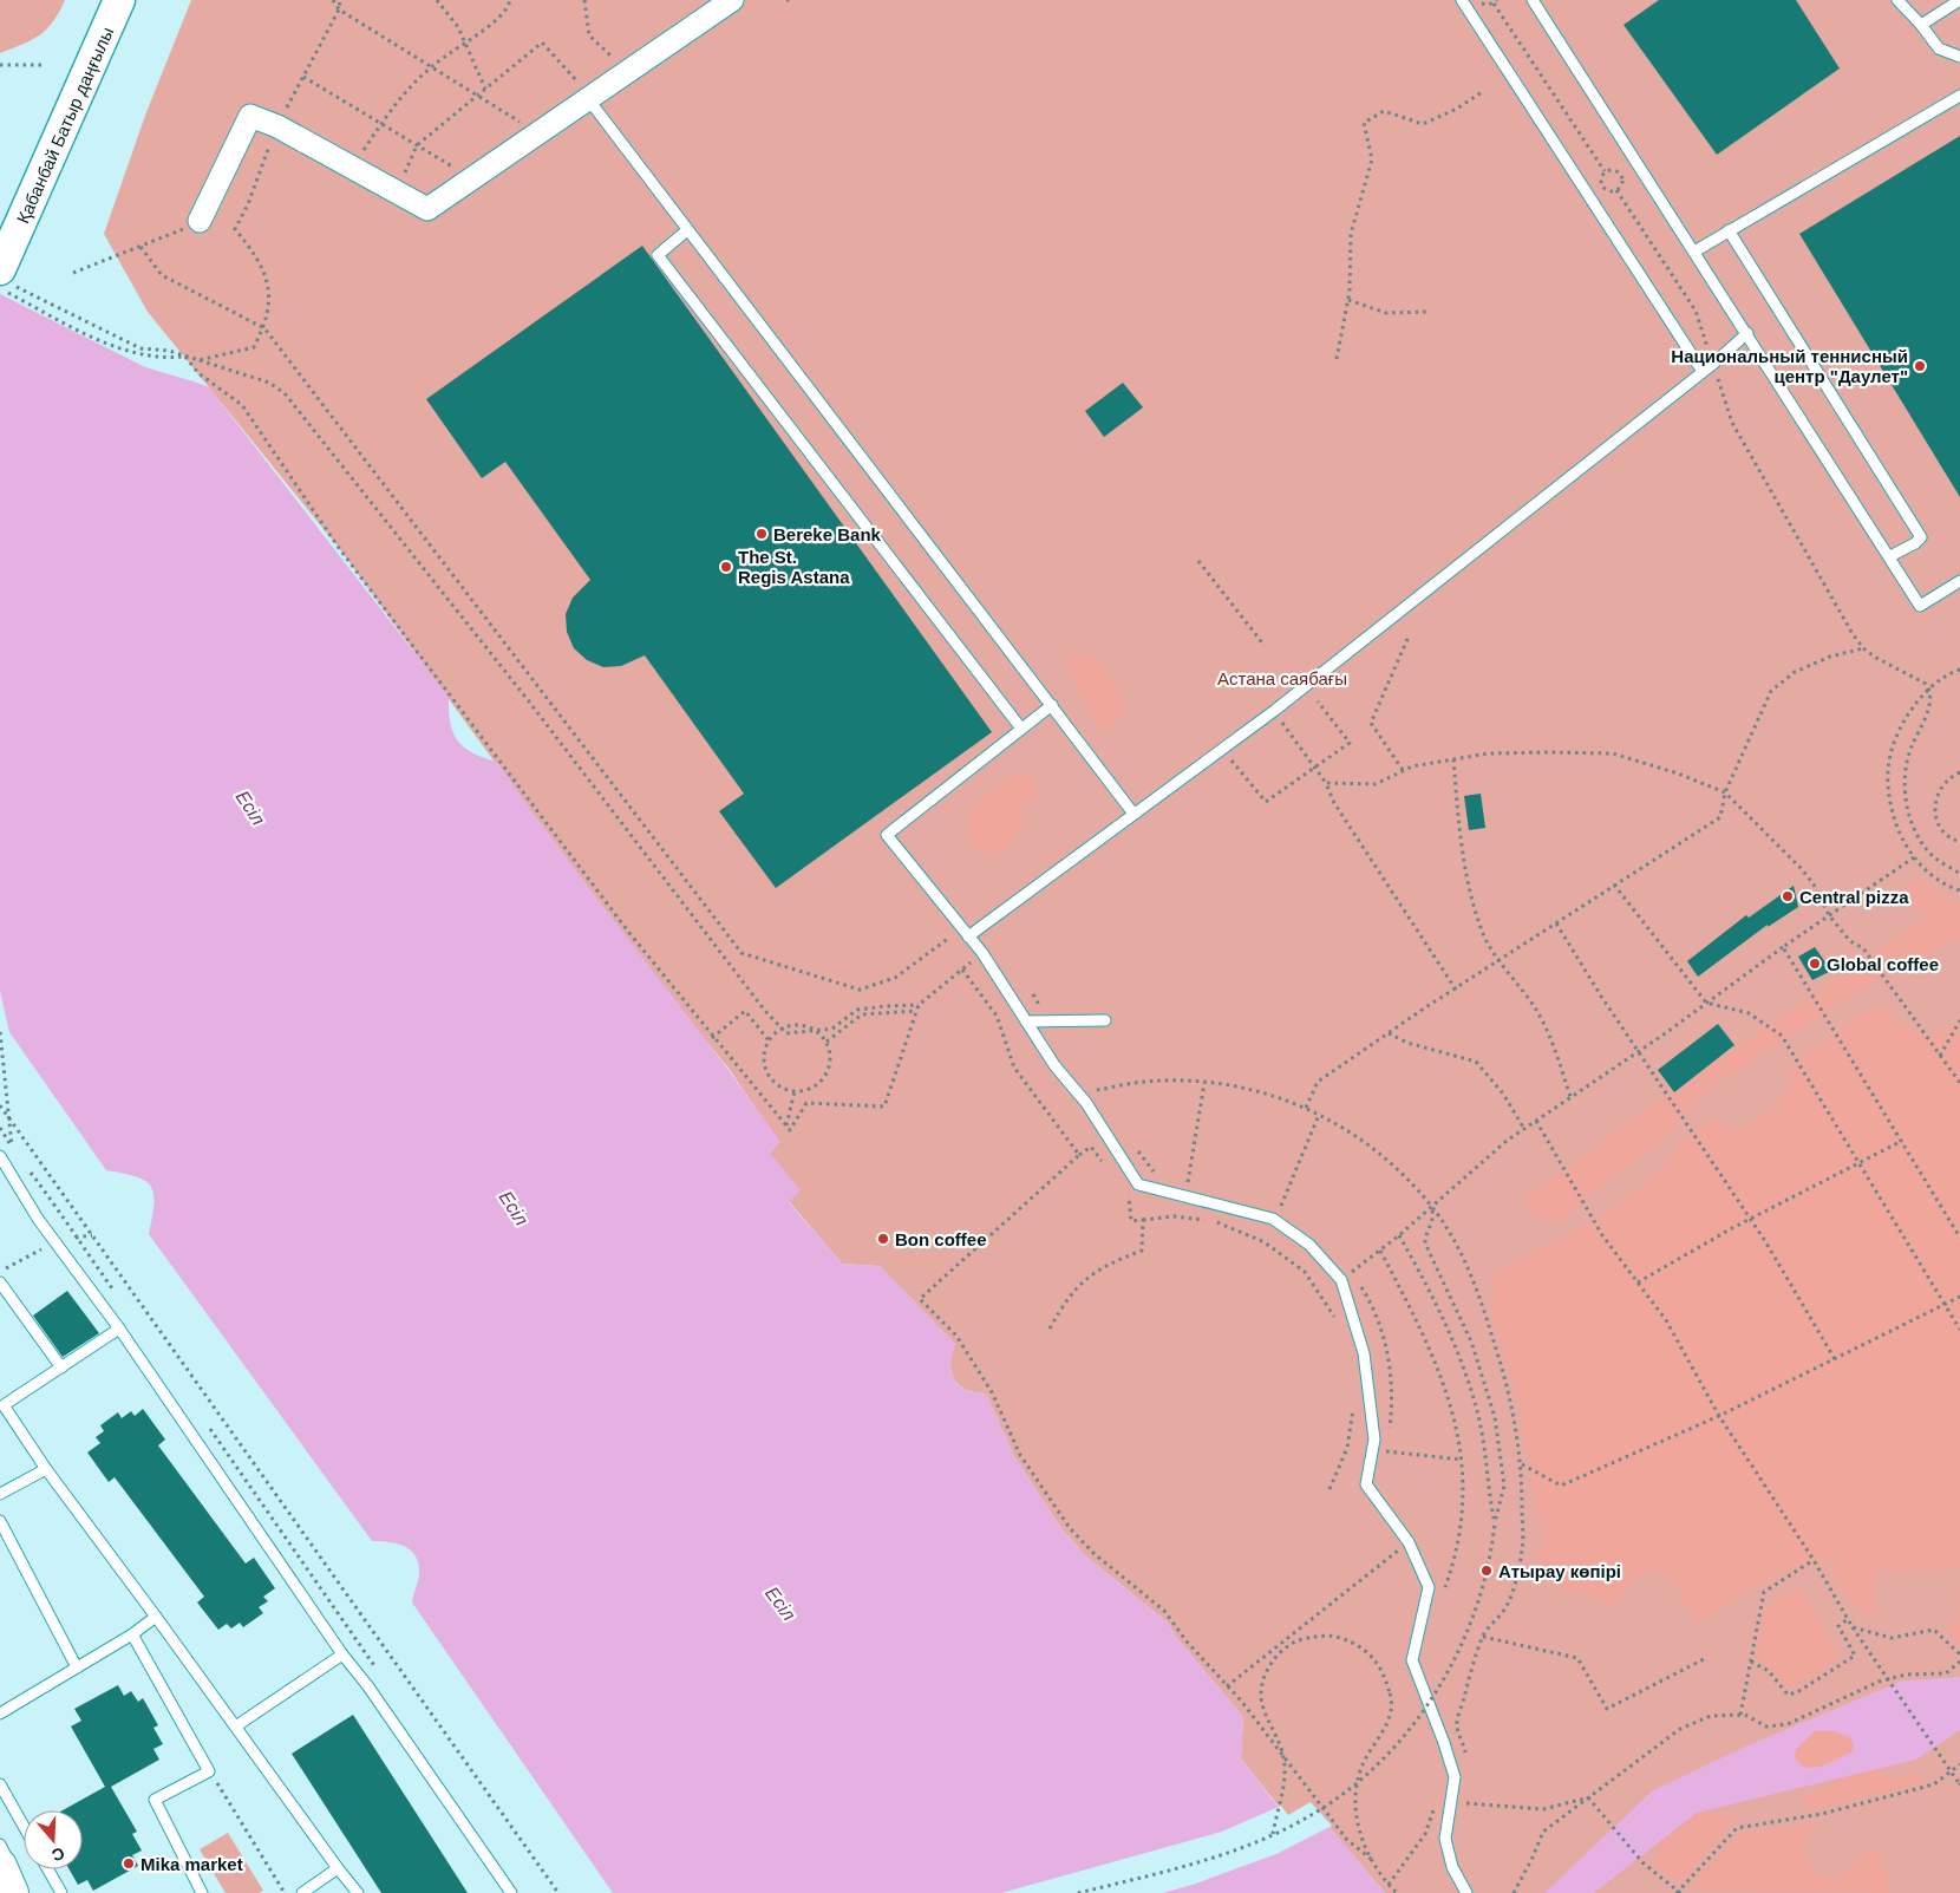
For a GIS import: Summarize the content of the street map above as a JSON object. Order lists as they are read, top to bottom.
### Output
{
  "streets": {
    "main road": ["Қабанбай Батыр даңғылы"]
  },
  "water": ["Есіл"],
  "parks": ["Астана саябағы"],
  "places": [
    "Национальный теннисный центр \"Даулет\"",
    "Bereke Bank",
    "The St. Regis Astana",
    "Central pizza",
    "Global coffee",
    "Bon coffee",
    "Атырау көпірі",
    "Mika market"
  ],
  "north": "bottom"
}
